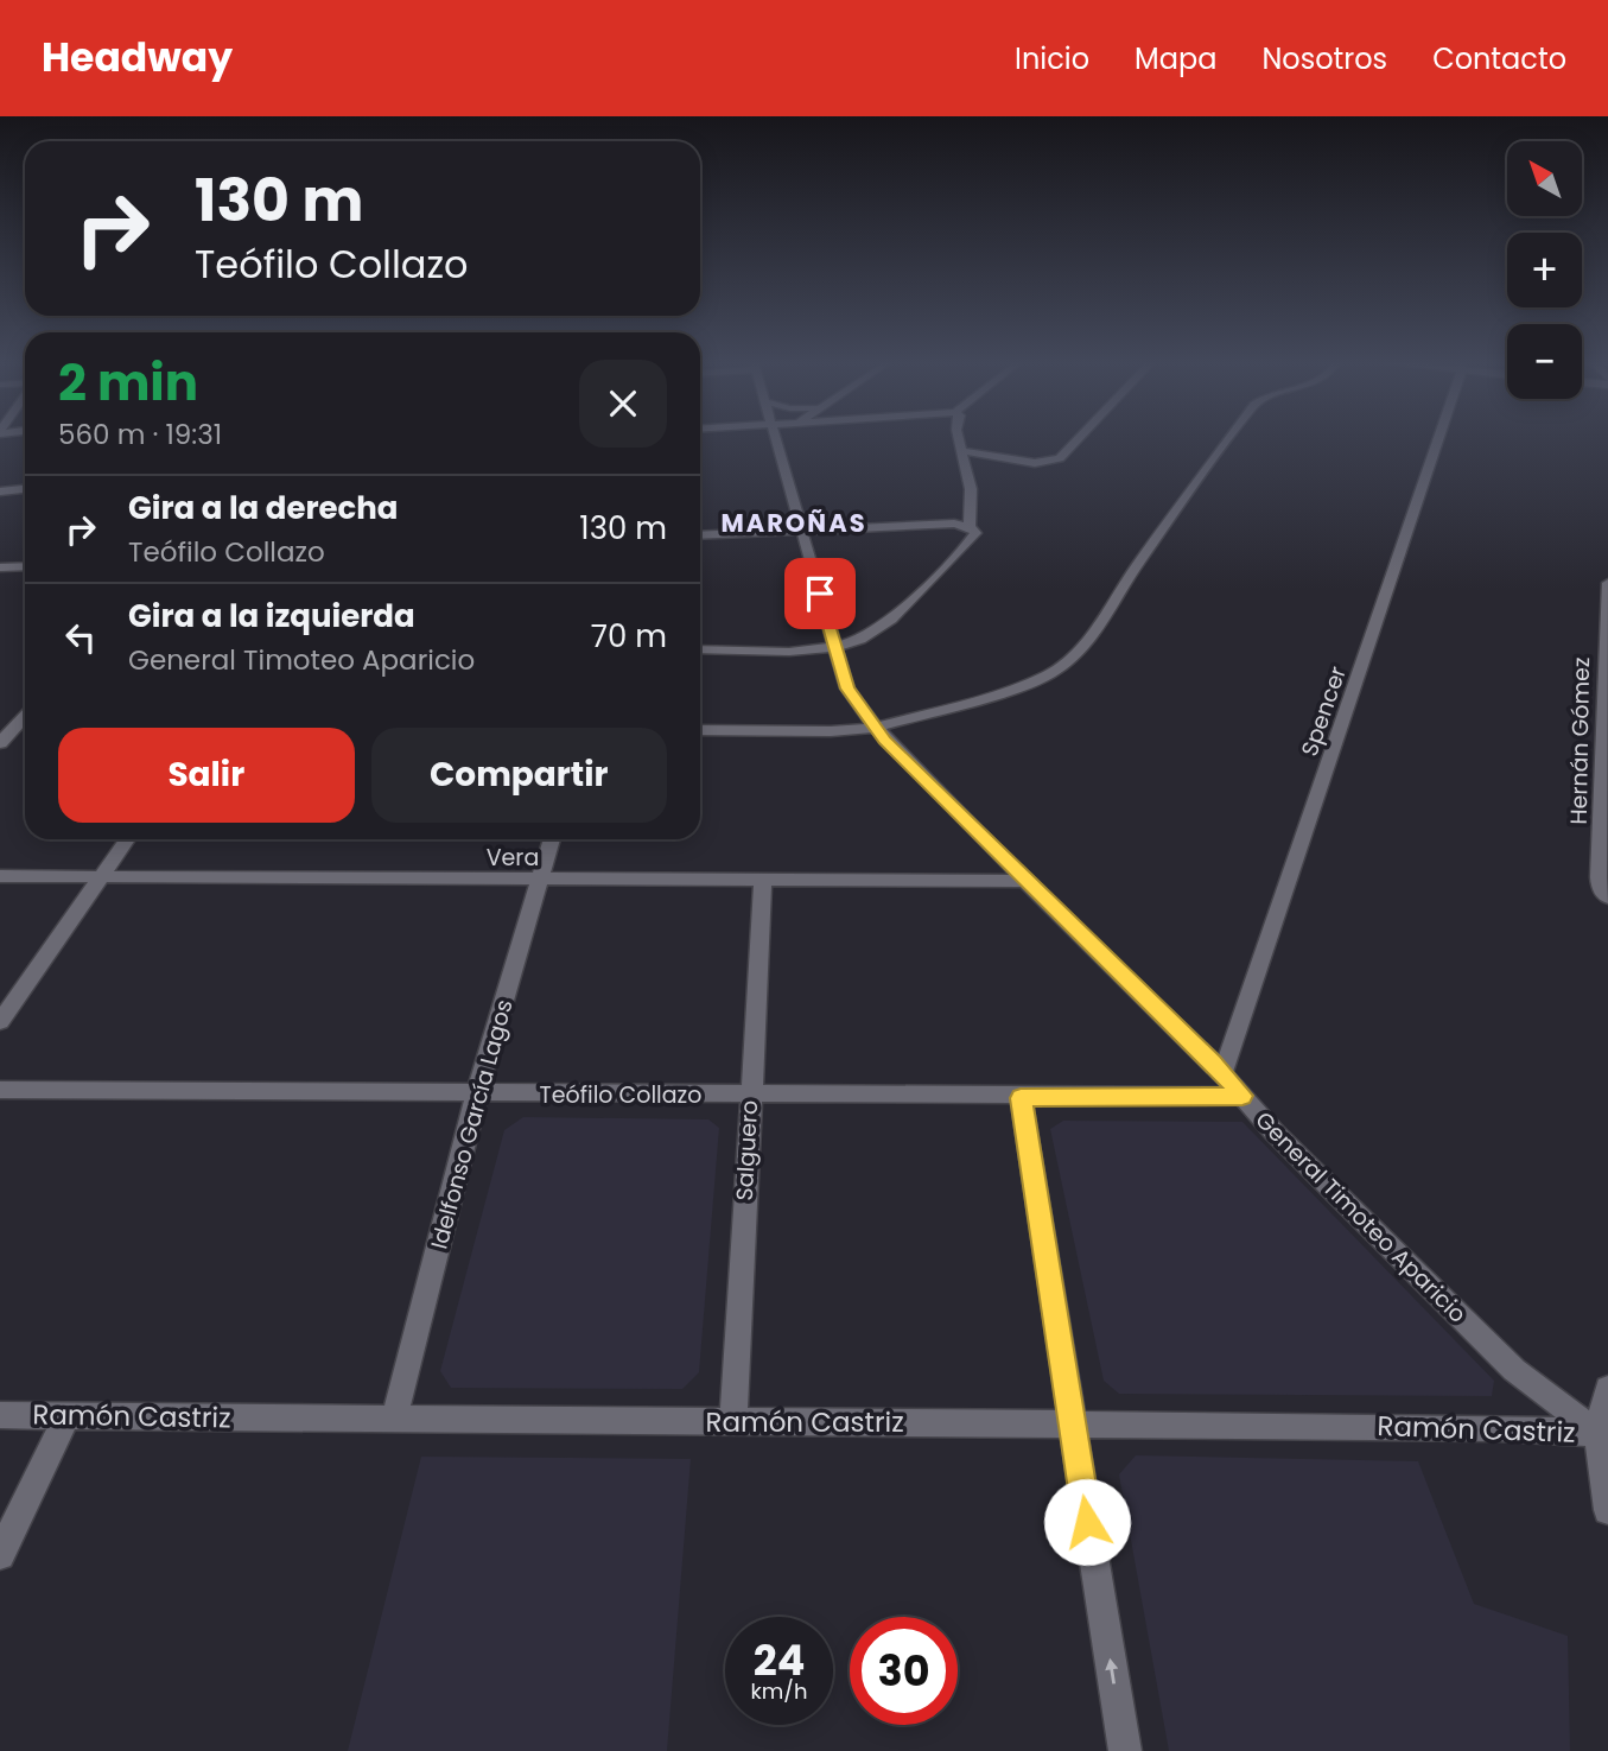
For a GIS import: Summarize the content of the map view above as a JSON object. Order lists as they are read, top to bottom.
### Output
{
  "streets": {
    "street": [
      "Spencer",
      "Hernán Gómez",
      "Vera",
      "Teófilo Collazo",
      "Idelfonso García Lagos",
      "Salguero",
      "General Timoteo Aparicio",
      "Ramón Castriz"
    ]
  },
  "crossings": [
    ["Spencer", "General Timoteo Aparicio"],
    ["Vera", "Idelfonso García Lagos"],
    ["Vera", "Salguero"],
    ["Vera", "General Timoteo Aparicio"],
    ["Teófilo Collazo", "Idelfonso García Lagos"],
    ["Teófilo Collazo", "Salguero"],
    ["Teófilo Collazo", "General Timoteo Aparicio"],
    ["Idelfonso García Lagos", "Ramón Castriz"],
    ["Salguero", "Ramón Castriz"],
    ["General Timoteo Aparicio", "Ramón Castriz"]
  ],
  "districts": ["MAROÑAS"],
  "north": "top left",
  "page": {
    "header": "Headway",
    "nav": [
      "Inicio",
      "Mapa",
      "Nosotros",
      "Contacto"
    ],
    "map_buttons": ["+", "−"],
    "turn": ["130 m", "Teófilo Collazo"],
    "heading": ["2 min", "560 m · 19:31"],
    "list": [
      {
        "name": "Gira a la derecha",
        "note": "Teófilo Collazo",
        "value": "130 m"
      },
      {
        "name": "Gira a la izquierda",
        "note": "General Timoteo Aparicio",
        "value": "70 m"
      }
    ],
    "buttons": ["Salir", "Compartir"],
    "speed": "24 km/h",
    "limit": "30"
  }
}
